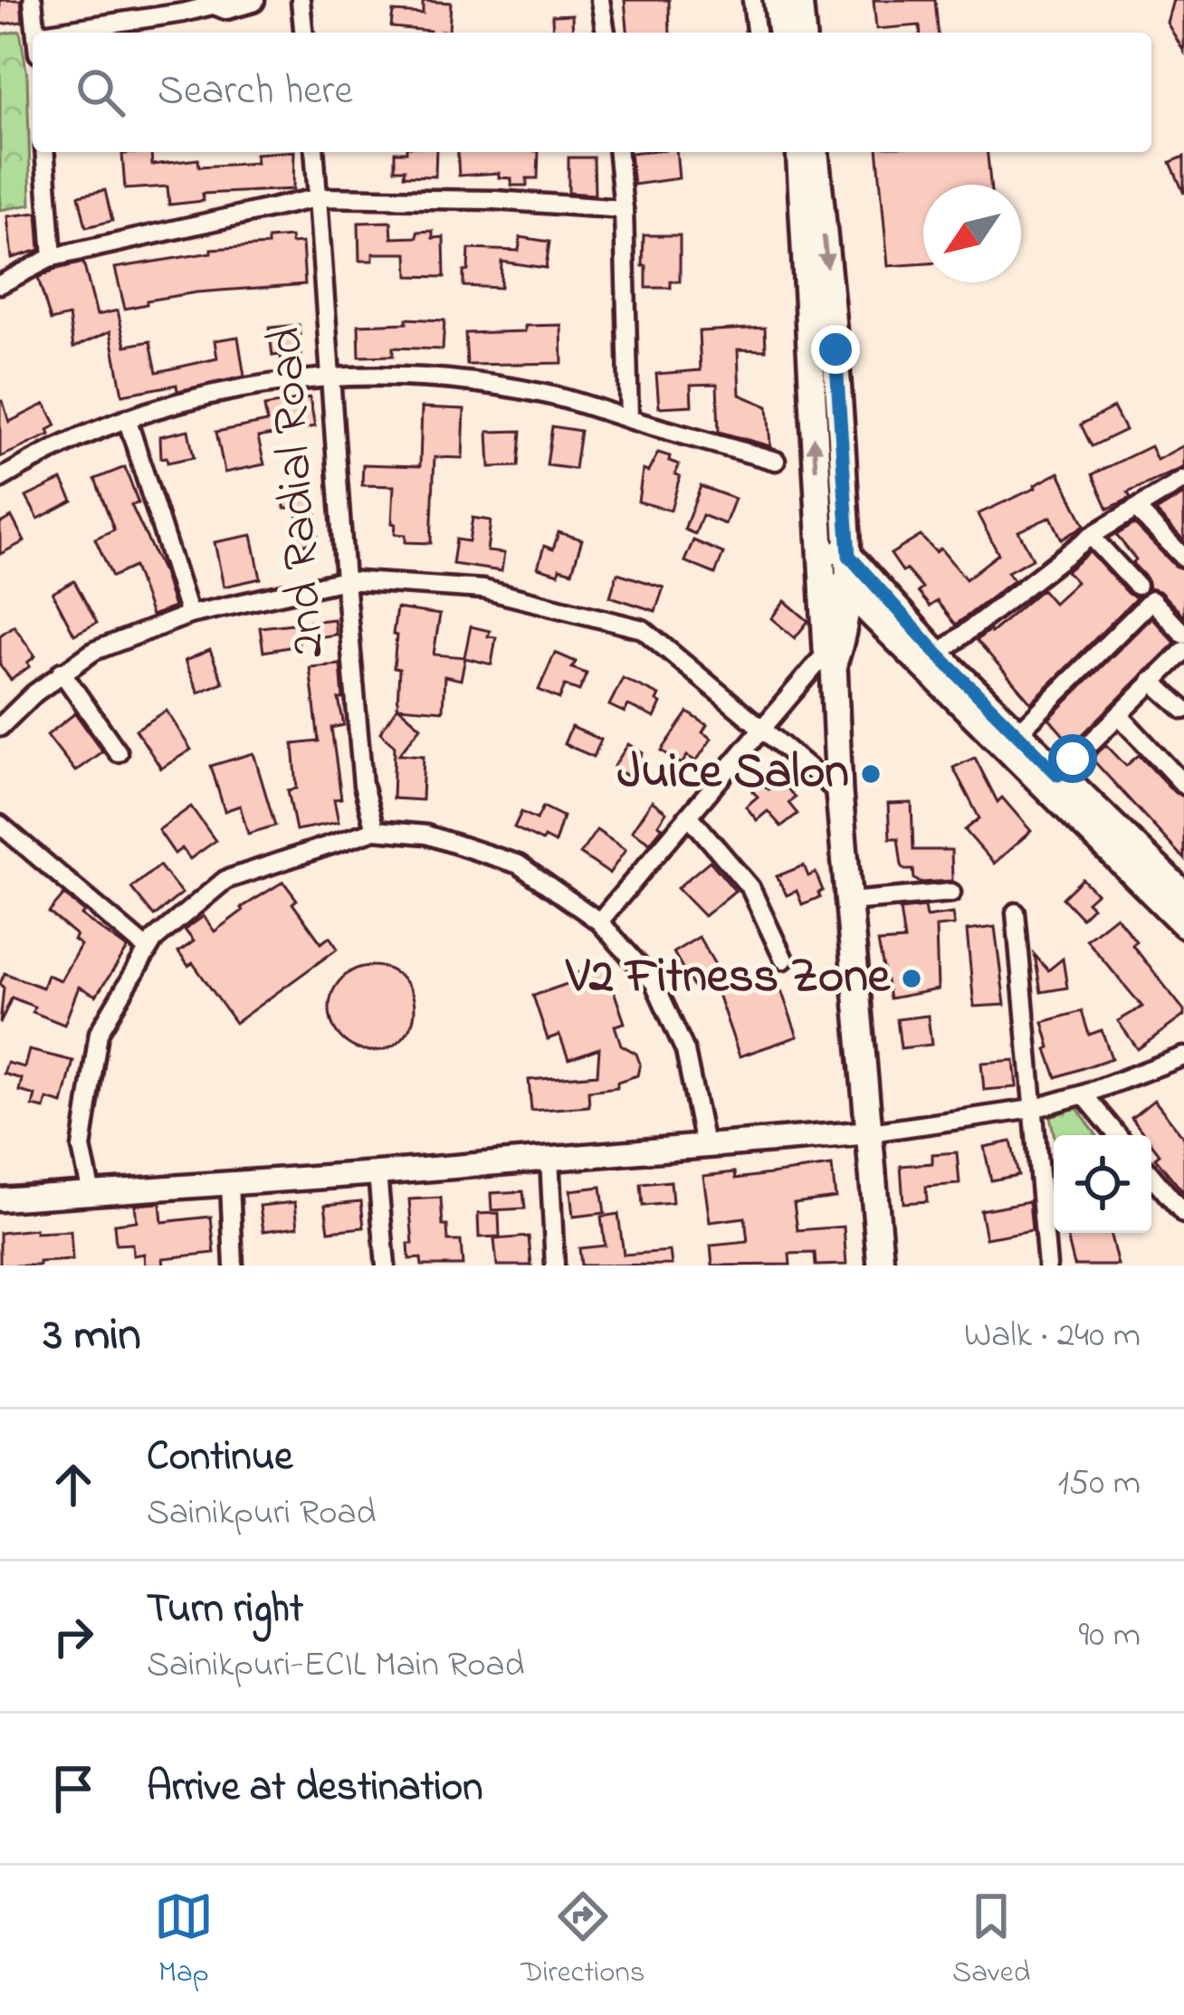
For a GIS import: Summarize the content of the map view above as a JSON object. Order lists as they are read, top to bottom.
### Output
{
  "streets": {
    "street": ["2nd Radial Road"]
  },
  "places": ["Juice Salon", "V2 Fitness Zone"],
  "north": "bottom left",
  "page": {
    "search": "Search here",
    "heading": ["3 min", "Walk · 240 m"],
    "list": [
      ["Continue", "Sainikpuri Road", "150 m"],
      ["Turn right", "Sainikpuri-ECIL Main Road", "90 m"],
      "Arrive at destination"
    ],
    "nav": ["Map", "Directions", "Saved"]
  }
}
